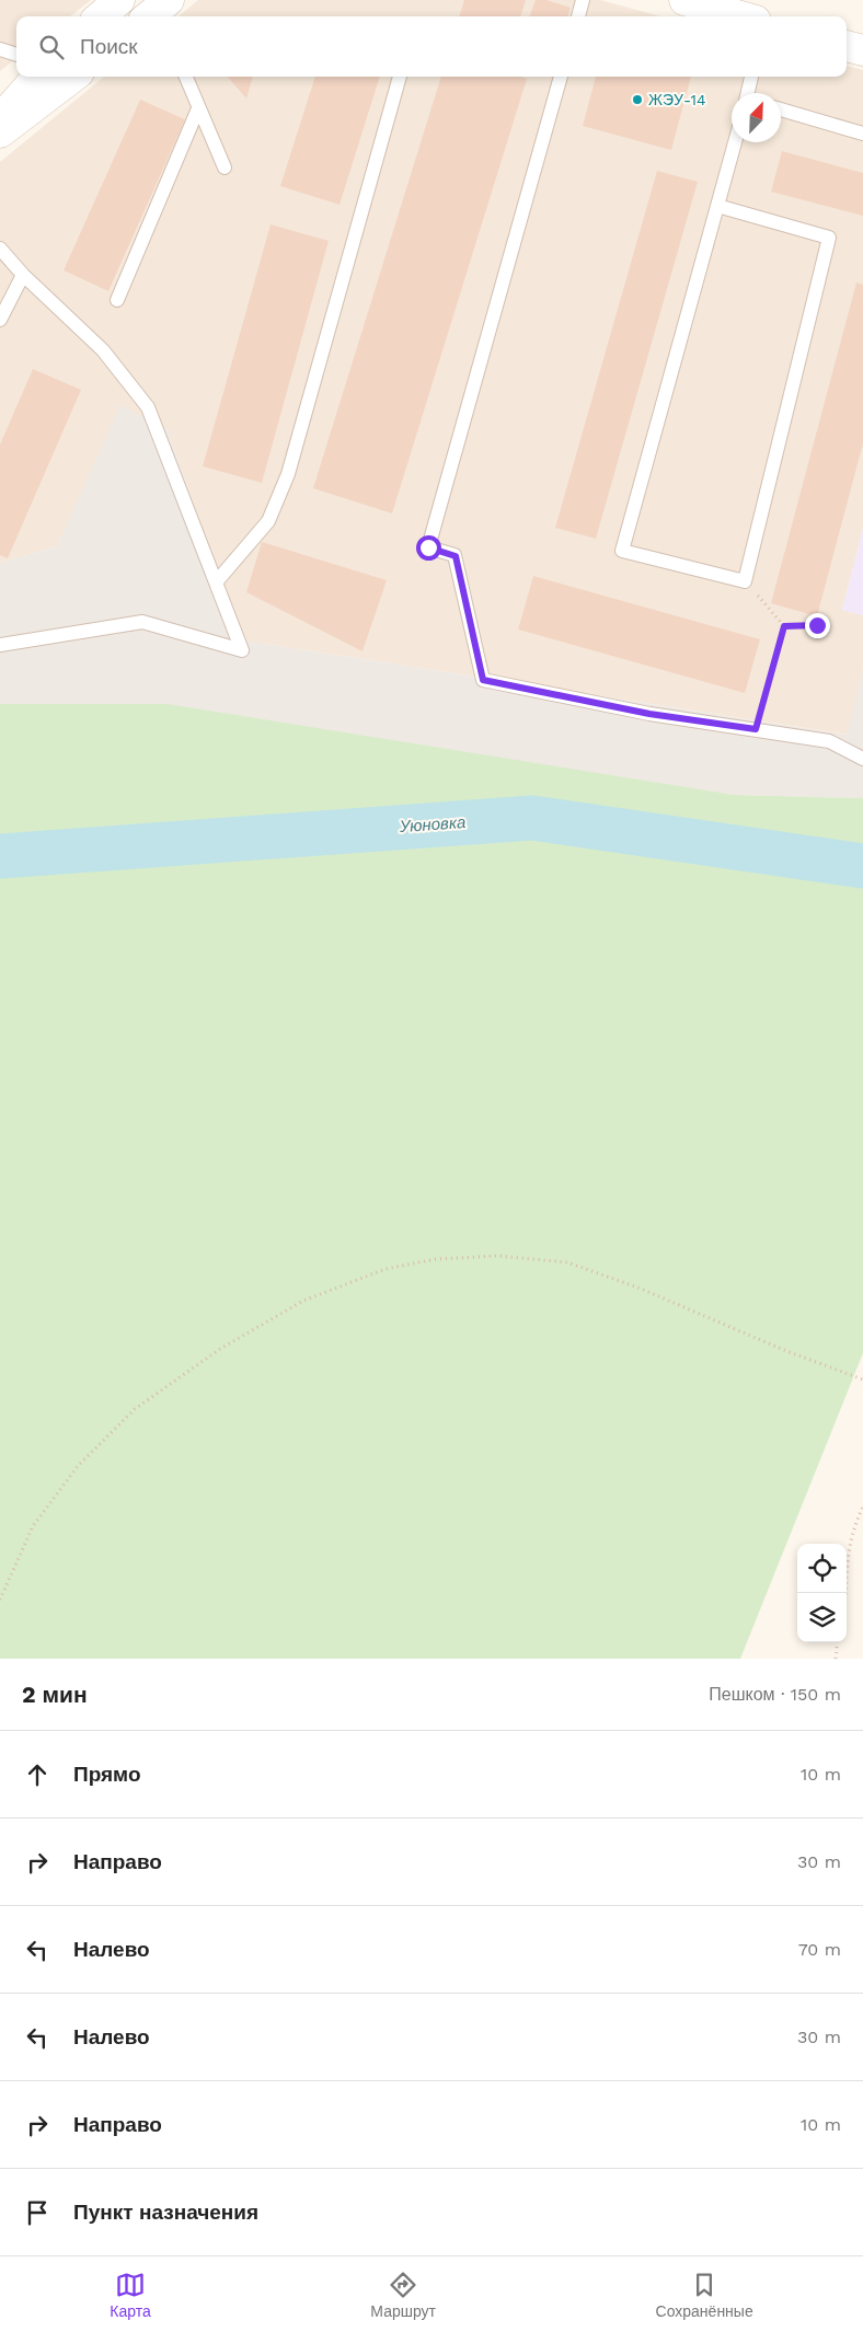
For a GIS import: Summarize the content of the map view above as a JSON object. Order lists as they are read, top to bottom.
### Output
{
  "water": ["Уюновка"],
  "places": ["ЖЭУ-14"],
  "north": "top right",
  "page": {
    "search": "Поиск",
    "heading": ["2 мин", "Пешком · 150 m"],
    "list": [
      ["Прямо", "10 m"],
      ["Направо", "30 m"],
      ["Налево", "70 m"],
      ["Налево", "30 m"],
      ["Направо", "10 m"],
      "Пункт назначения"
    ],
    "nav": ["Карта", "Маршрут", "Сохранённые"]
  }
}
